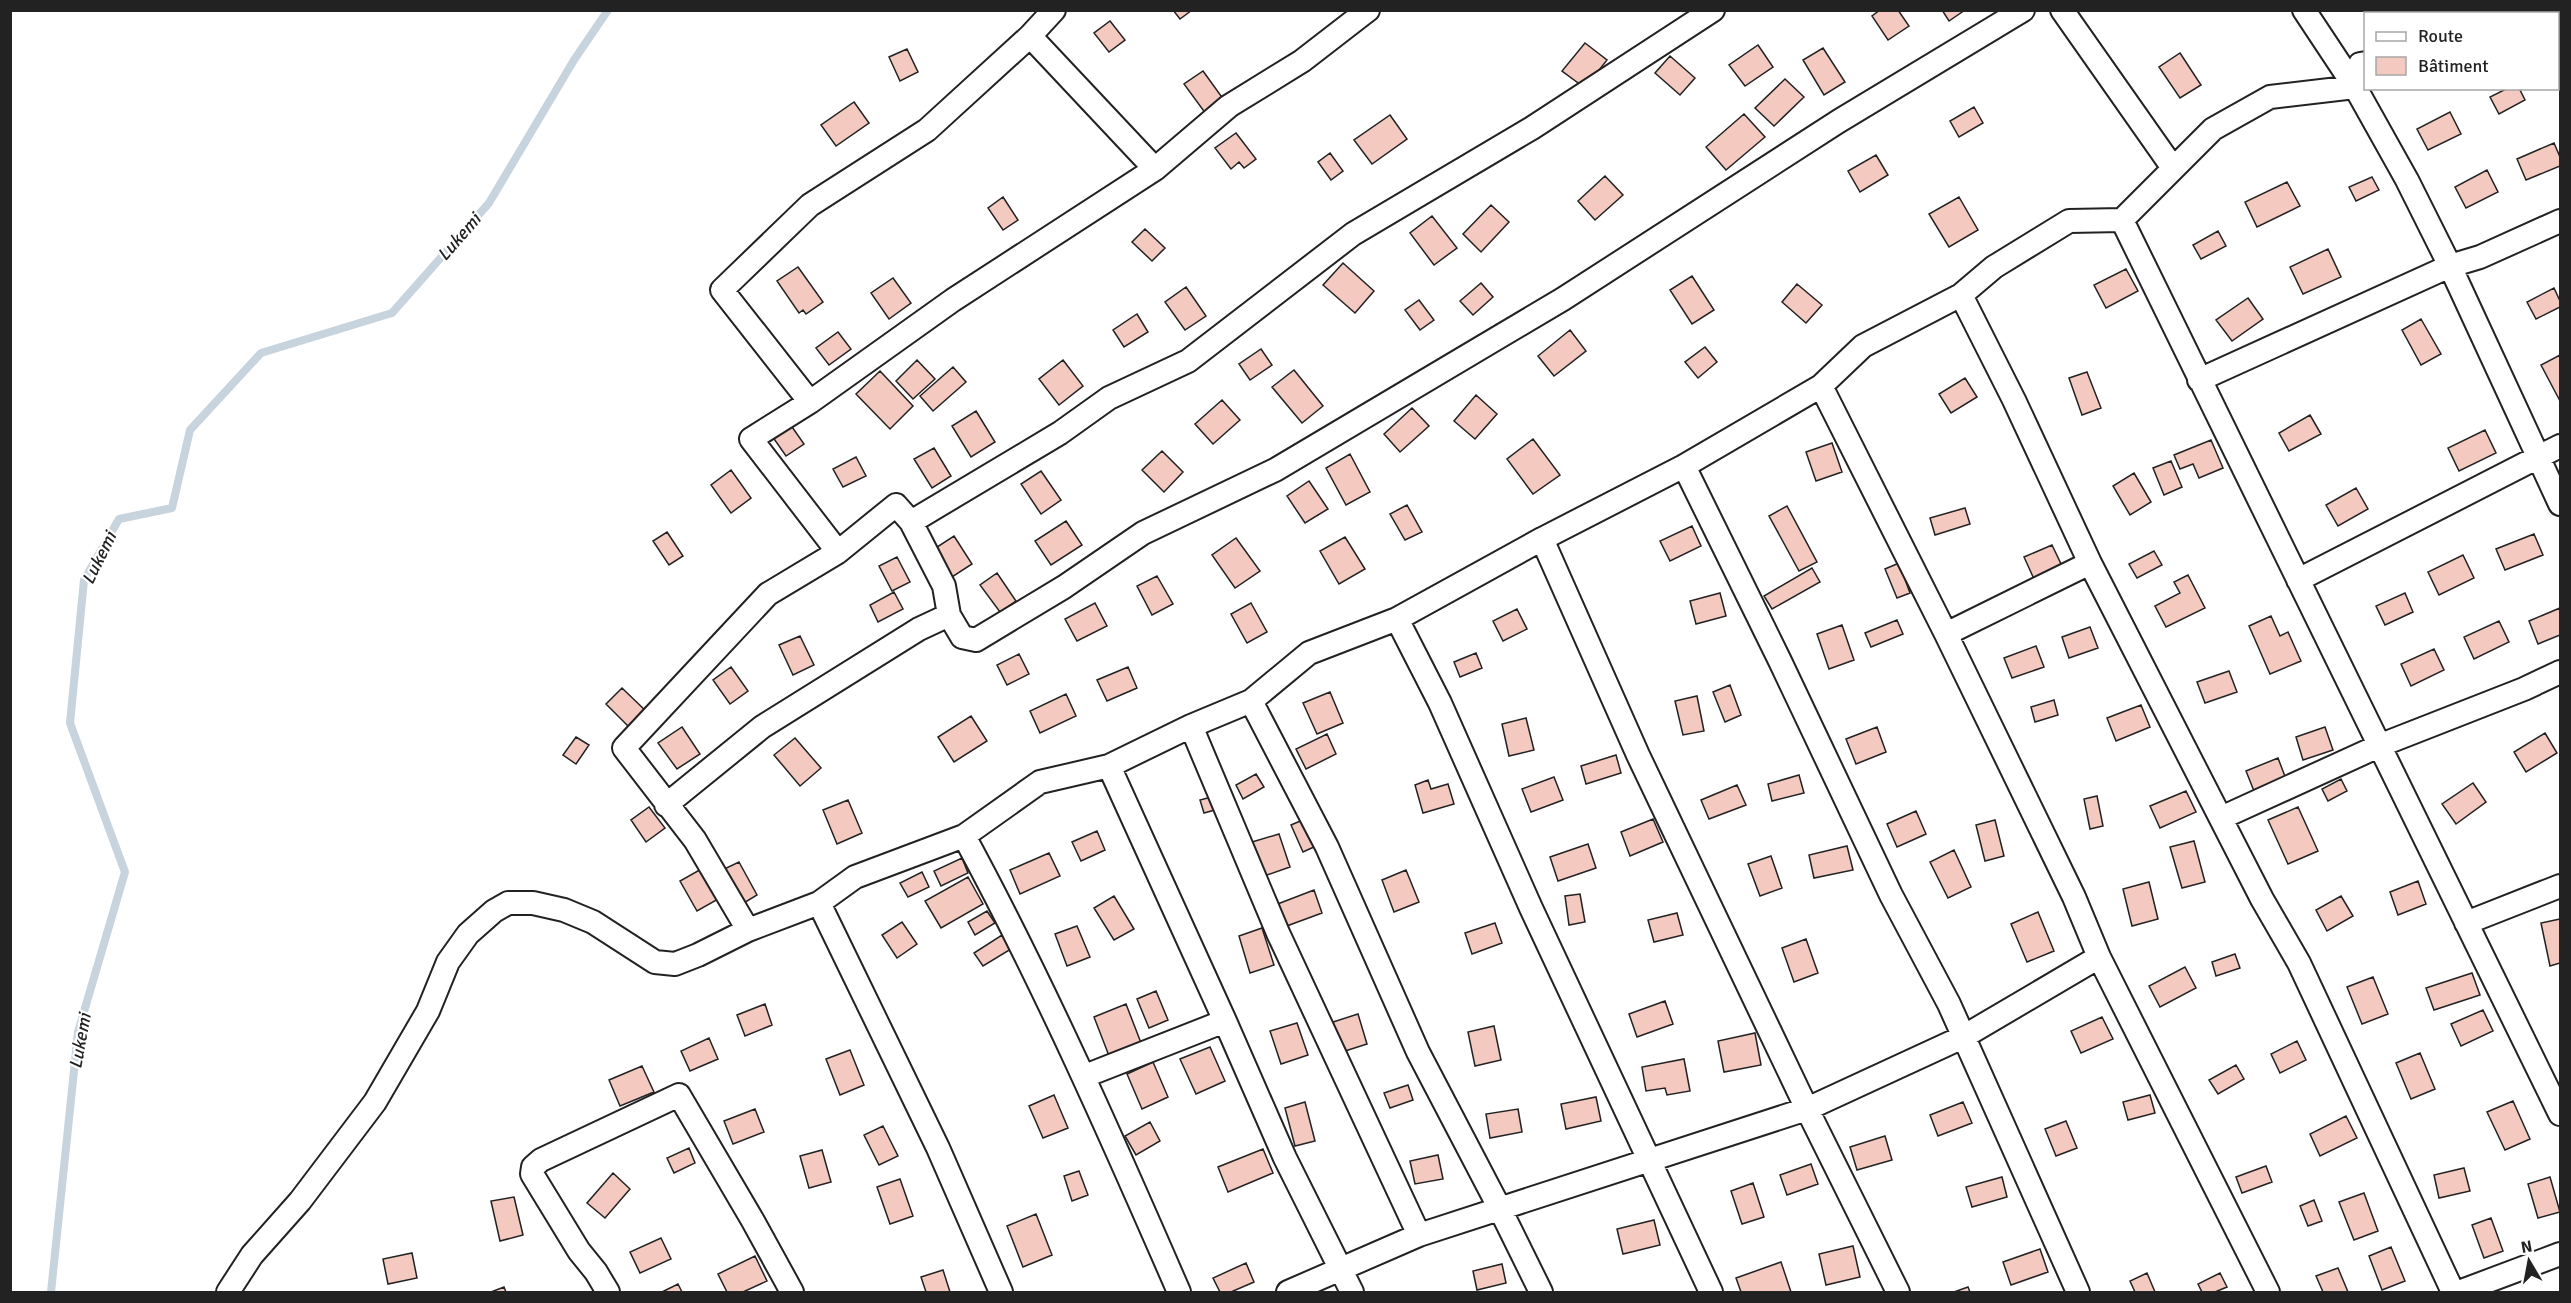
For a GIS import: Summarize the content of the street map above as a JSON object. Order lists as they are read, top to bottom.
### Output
{
  "water": ["Lukemi"],
  "legend": ["Route", "Bâtiment"],
  "north": "top"
}
